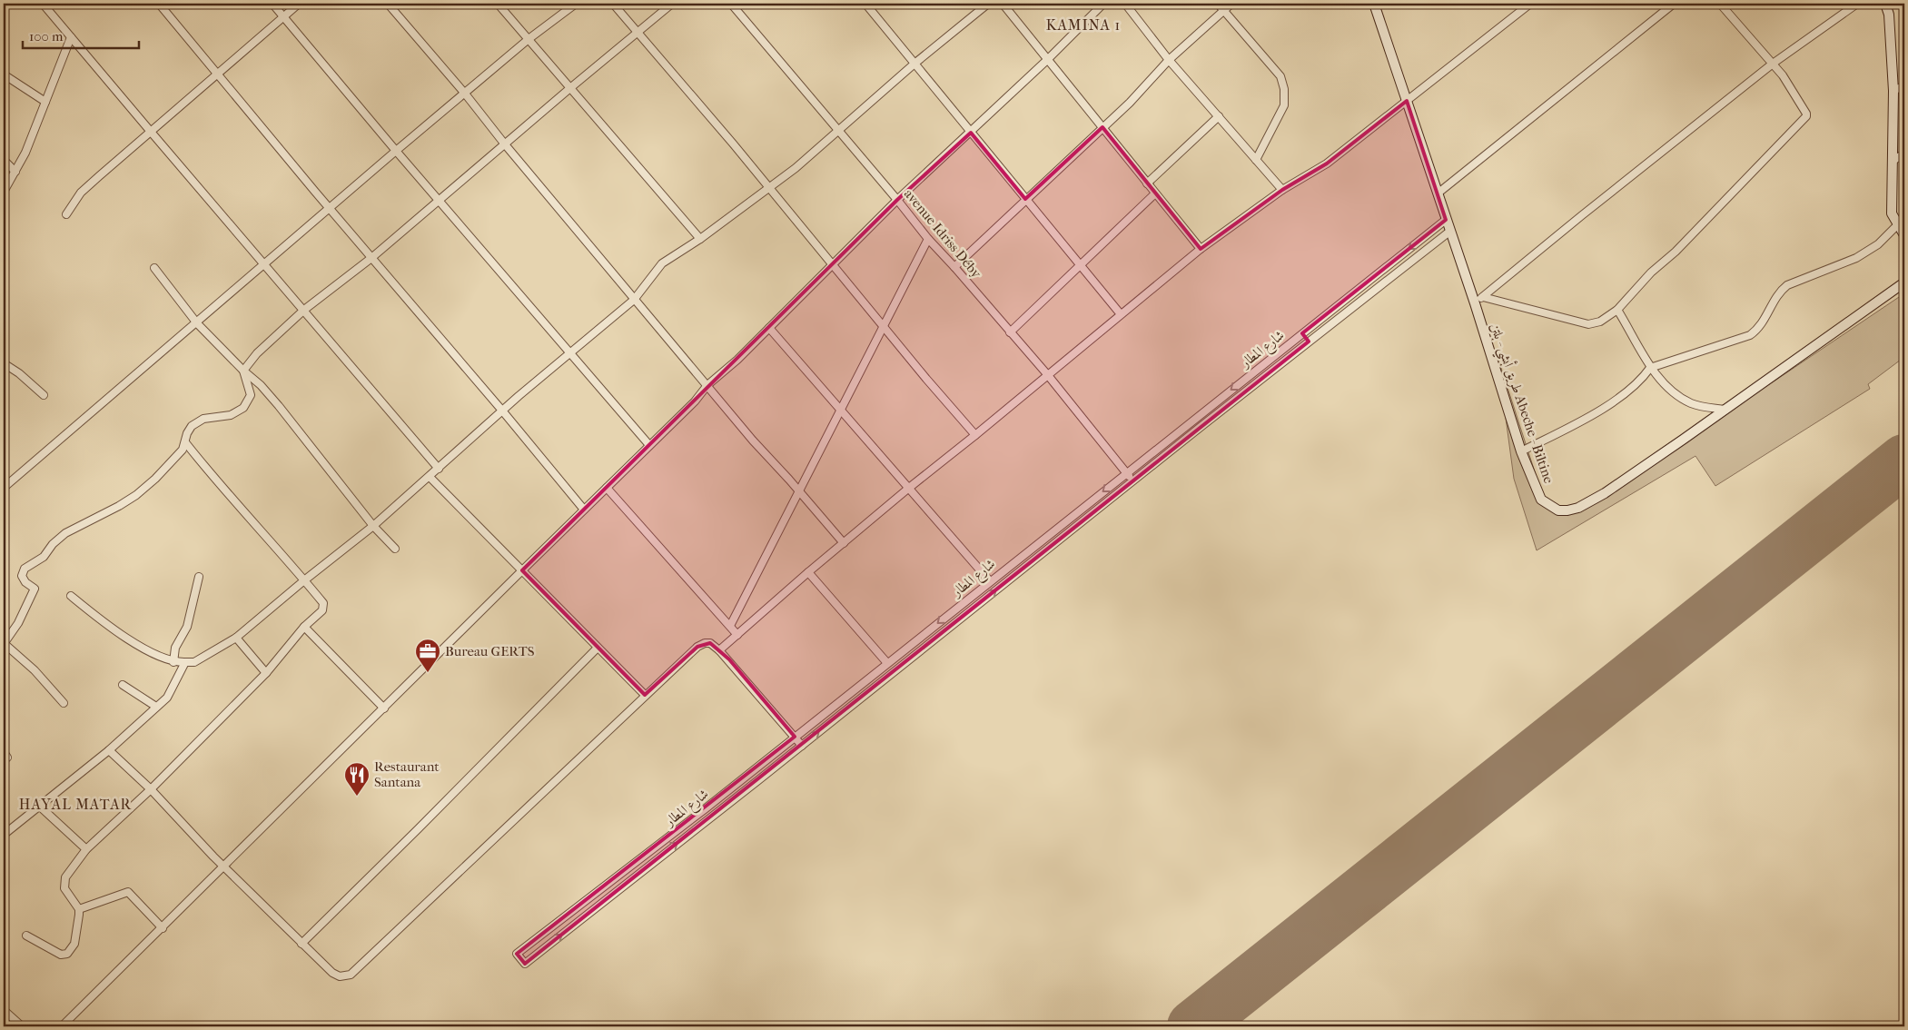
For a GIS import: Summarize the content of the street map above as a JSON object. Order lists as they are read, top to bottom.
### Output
{
  "streets": {
    "main road": ["طريق أبشي - بلتن Abeche - Biltine"],
    "street": ["avenue Idriss Déby", "شارع المطار"]
  },
  "crossings": [
    ["avenue Idriss Déby", "شارع المطار"],
    ["شارع المطار", "طريق أبشي - بلتن Abeche - Biltine"]
  ],
  "districts": ["KAMINA 1", "HAYAL MATAR"],
  "places": {
    "office": ["Bureau GERTS"],
    "restaurant": ["Restaurant Santana"]
  },
  "scale_bar": "100 m"
}
